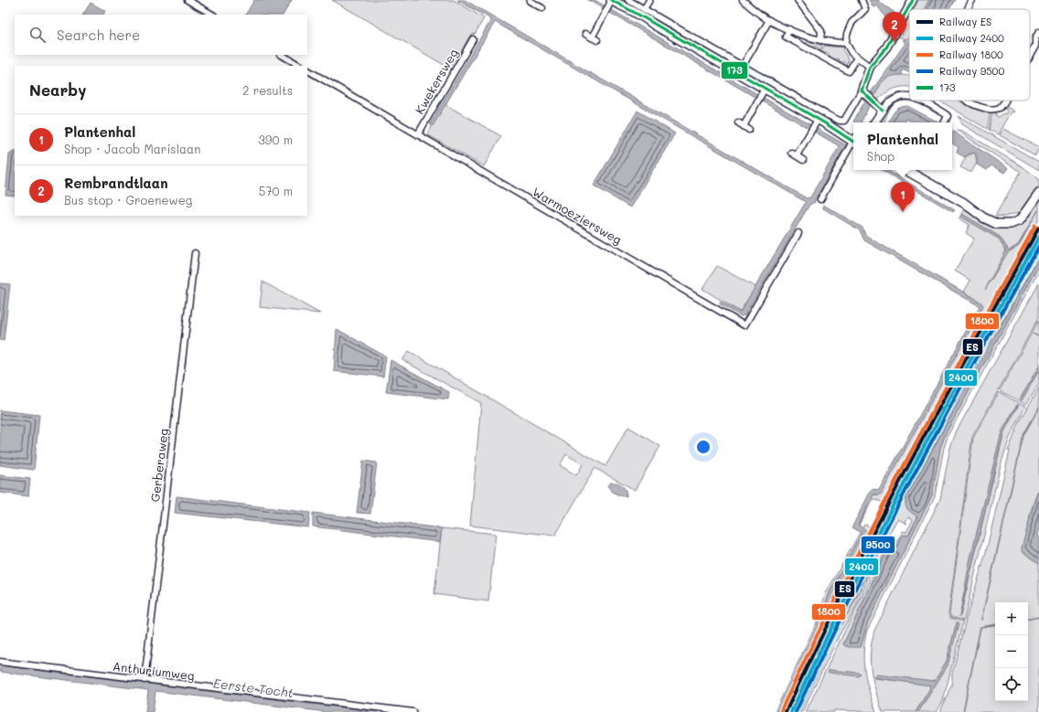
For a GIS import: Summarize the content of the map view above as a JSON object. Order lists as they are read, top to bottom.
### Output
{
  "streets": {
    "street": [
      "Kwekersweg",
      "Warmoeziersweg",
      "Gerberaweg",
      "Anthuriumweg"
    ]
  },
  "crossings": [
    ["Kwekersweg", "Warmoeziersweg"],
    ["Gerberaweg", "Anthuriumweg"]
  ],
  "water": ["Eerste Tocht"],
  "lines": [
    "transit line 173",
    "rail line 1800",
    "rail line ES",
    "rail line 2400",
    "rail line 9500"
  ],
  "legend": [
    "Railway ES",
    "Railway 2400",
    "Railway 1800",
    "Railway 9500",
    "173"
  ],
  "page": {
    "pins": ["2", "1"],
    "search": "Search here",
    "heading": ["Nearby", "2 results"],
    "list": [
      {
        "mark": "1",
        "name": "Plantenhal",
        "note": "Shop · Jacob Marislaan",
        "value": "390 m"
      },
      {
        "mark": "2",
        "name": "Rembrandtlaan",
        "note": "Bus stop · Groeneweg",
        "value": "570 m"
      }
    ],
    "popup": ["Plantenhal", "Shop"],
    "map_buttons": ["+", "−"]
  }
}
